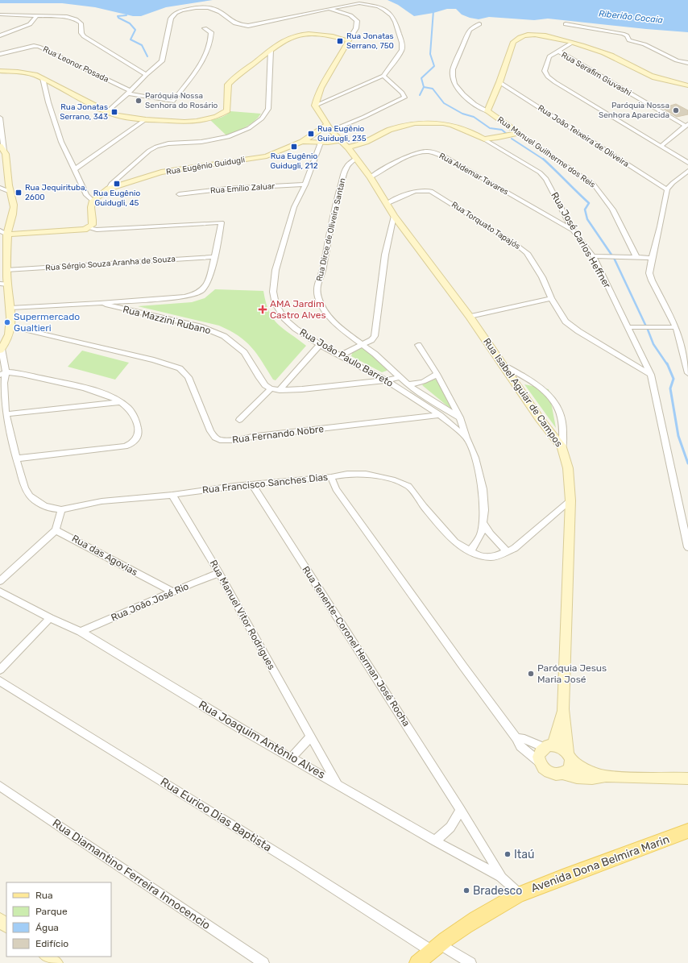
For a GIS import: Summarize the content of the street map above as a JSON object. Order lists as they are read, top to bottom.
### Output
{
  "streets": {
    "main road": ["Avenida Dona Belmira Marin"],
    "street": [
      "Rua Leonor Posada",
      "Rua Serafim Giuvashi",
      "Rua João Teixeira de Oliveira",
      "Rua Manuel Guilherme dos Reis",
      "Rua Eugênio Guidugli",
      "Rua Aldemar Tavares",
      "Rua Emílio Zaluar",
      "Rua Torquato Tapajós",
      "Rua Dirce de Oliveira Santan",
      "Rua José Carlos Heffner",
      "Rua Sérgio Souza Aranha de Souza",
      "Rua Mazzini Rubano",
      "Rua João Paulo Barreto",
      "Rua Isabel Aguiar de Campos",
      "Rua Fernando Nobre",
      "Rua Francisco Sanches Dias",
      "Rua das Agovias",
      "Rua João José Rio",
      "Rua Manuel Vitor Rodrigues",
      "Rua Tenente-Coronel Herman José Rocha",
      "Rua Joaquim Antônio Alves",
      "Rua Eurico Dias Baptista",
      "Rua Diamantino Ferreira Innocencio"
    ]
  },
  "crossings": [
    ["Rua Eugênio Guidugli", "Rua João Paulo Barreto"],
    ["Rua Eugênio Guidugli", "Rua Isabel Aguiar de Campos"],
    ["Rua Aldemar Tavares", "Rua José Carlos Heffner"],
    ["Rua Aldemar Tavares", "Rua Isabel Aguiar de Campos"],
    ["Rua Emílio Zaluar", "Rua João Paulo Barreto"],
    ["Rua Torquato Tapajós", "Rua José Carlos Heffner"],
    ["Rua Torquato Tapajós", "Rua Isabel Aguiar de Campos"],
    ["Rua Dirce de Oliveira Santan", "Rua João Paulo Barreto"],
    ["Rua Dirce de Oliveira Santan", "Rua Isabel Aguiar de Campos"],
    ["Rua José Carlos Heffner", "Rua Isabel Aguiar de Campos"],
    ["Rua João Paulo Barreto", "Rua Fernando Nobre"],
    ["Rua Isabel Aguiar de Campos", "Rua Francisco Sanches Dias"],
    ["Rua Francisco Sanches Dias", "Rua Manuel Vitor Rodrigues"],
    ["Rua Francisco Sanches Dias", "Rua Tenente-Coronel Herman José Rocha"],
    ["Rua das Agovias", "Rua João José Rio"],
    ["Rua João José Rio", "Rua Manuel Vitor Rodrigues"],
    ["Rua João José Rio", "Rua Joaquim Antônio Alves"],
    ["Rua Manuel Vitor Rodrigues", "Rua Joaquim Antônio Alves"],
    ["Rua Tenente-Coronel Herman José Rocha", "Rua Joaquim Antônio Alves"],
    ["Rua Joaquim Antônio Alves", "Avenida Dona Belmira Marin"],
    ["Rua Eurico Dias Baptista", "Avenida Dona Belmira Marin"]
  ],
  "water": ["Riberião Cocaia"],
  "places": {
    "transit": [
      "Rua Jonatas Serrano, 750",
      "Rua Jonatas Serrano, 343",
      "Rua Eugênio Guidugli, 235",
      "Rua Eugênio Guidugli, 212",
      "Rua Eugênio Guidugli, 45",
      "Rua Jequirituba, 2600"
    ],
    "other": [
      "Paróquia Nossa Senhora do Rosário",
      "Paróquia Nossa Senhora Aparecida",
      "Supermercado Gualtieri",
      "Paróquia Jesus Maria José",
      "Itaú",
      "Bradesco"
    ],
    "health": ["AMA Jardim Castro Alves"]
  },
  "legend": [
    "Rua",
    "Parque",
    "Água",
    "Edifício"
  ]
}
